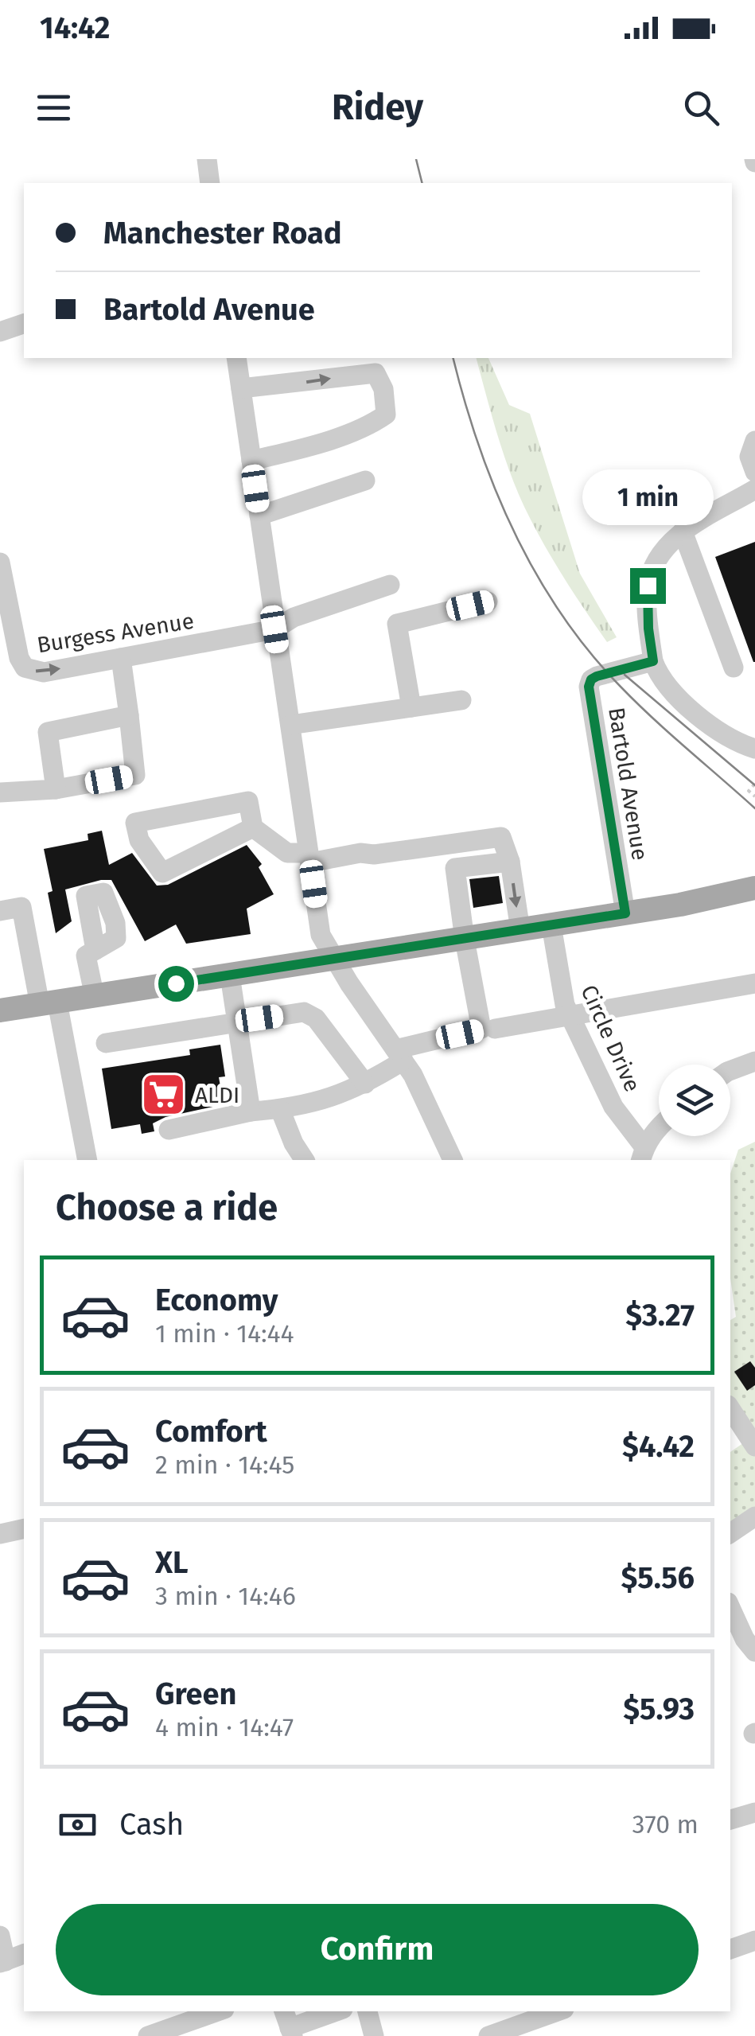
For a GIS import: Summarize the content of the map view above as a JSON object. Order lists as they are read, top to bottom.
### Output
{
  "streets": {
    "street": ["Burgess Avenue", "Bartold Avenue", "Circle Drive"]
  },
  "places": {
    "supermarket": ["ALDI"]
  },
  "page": {
    "status": "14:42",
    "header": "Ridey",
    "banner": ["Manchester Road", "Bartold Avenue"],
    "bubble": "1 min",
    "heading": "Choose a ride",
    "list": [
      {
        "name": "Economy",
        "note": "1 min · 14:44",
        "value": "$3.27"
      },
      {
        "name": "Comfort",
        "note": "2 min · 14:45",
        "value": "$4.42"
      },
      {
        "name": "XL",
        "note": "3 min · 14:46",
        "value": "$5.56"
      },
      {
        "name": "Green",
        "note": "4 min · 14:47",
        "value": "$5.93"
      }
    ],
    "pay": ["Cash", "370 m"],
    "buttons": "Confirm"
  }
}
